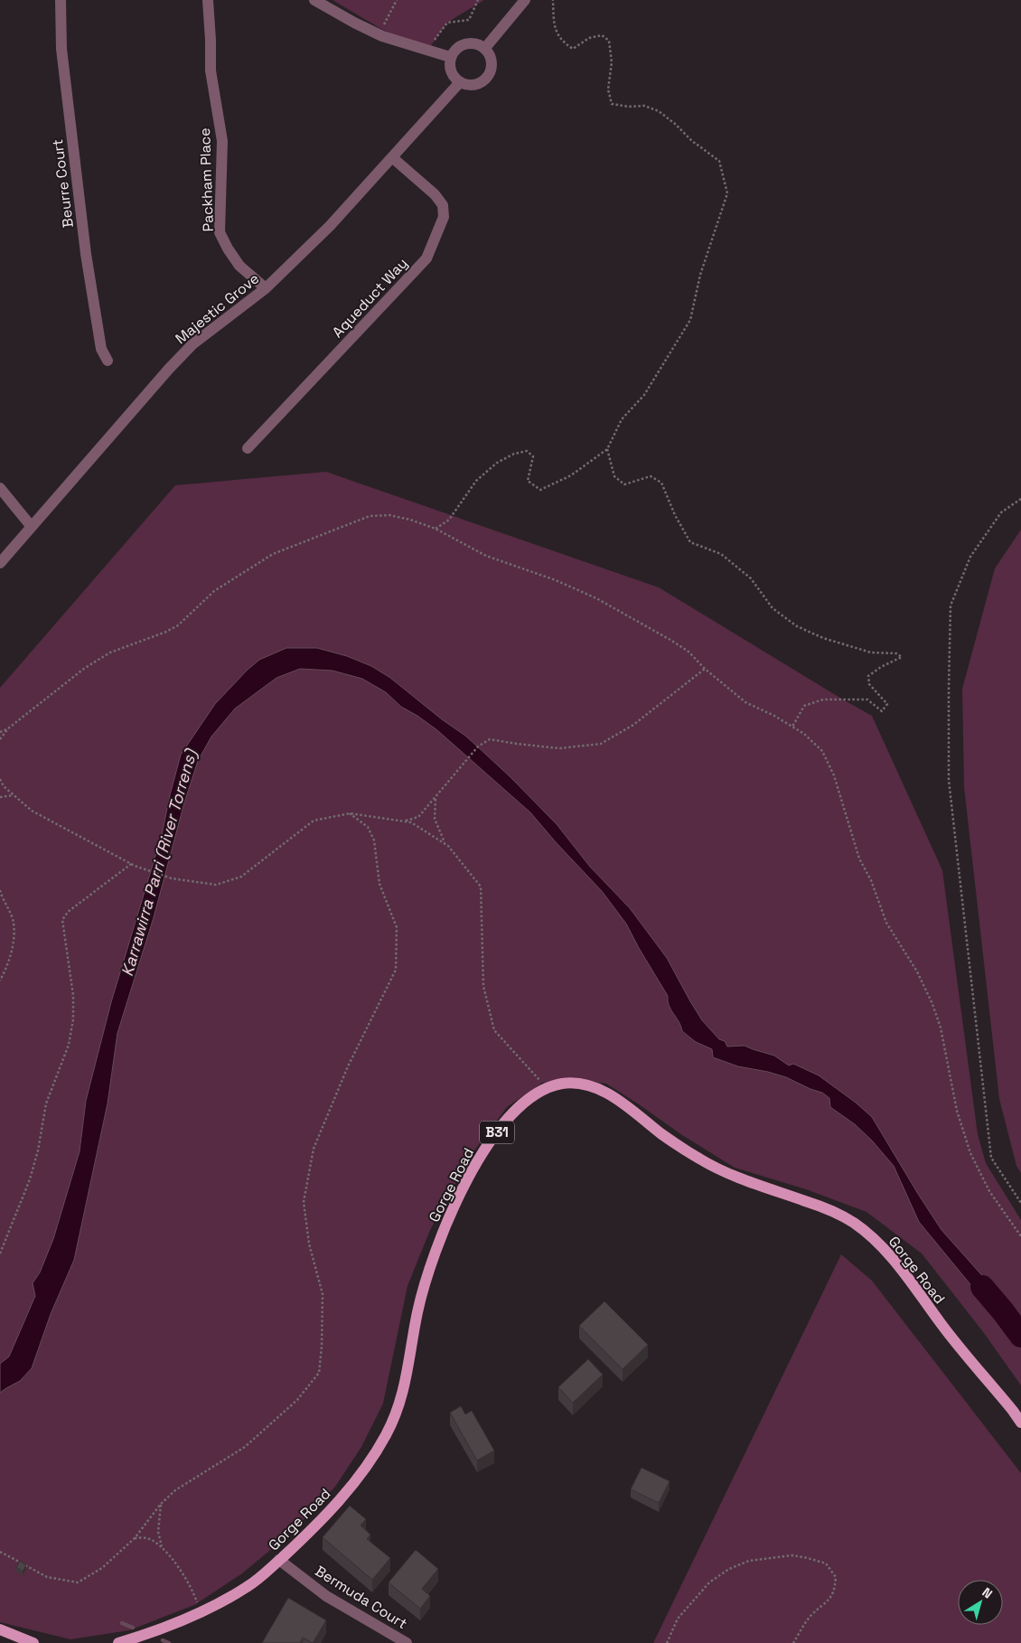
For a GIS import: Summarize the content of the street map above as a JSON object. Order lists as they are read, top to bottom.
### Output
{
  "streets": {
    "main road": ["B31", "Gorge Road"],
    "street": [
      "Packham Place",
      "Beurre Court",
      "Aqueduct Way",
      "Majestic Grove",
      "Bermuda Court"
    ]
  },
  "crossings": [
    ["Packham Place", "Majestic Grove"],
    ["Aqueduct Way", "Majestic Grove"],
    ["Gorge Road", "Bermuda Court"]
  ],
  "water": ["Karrawirra Parri (River Torrens)"],
  "north": "top right"
}
